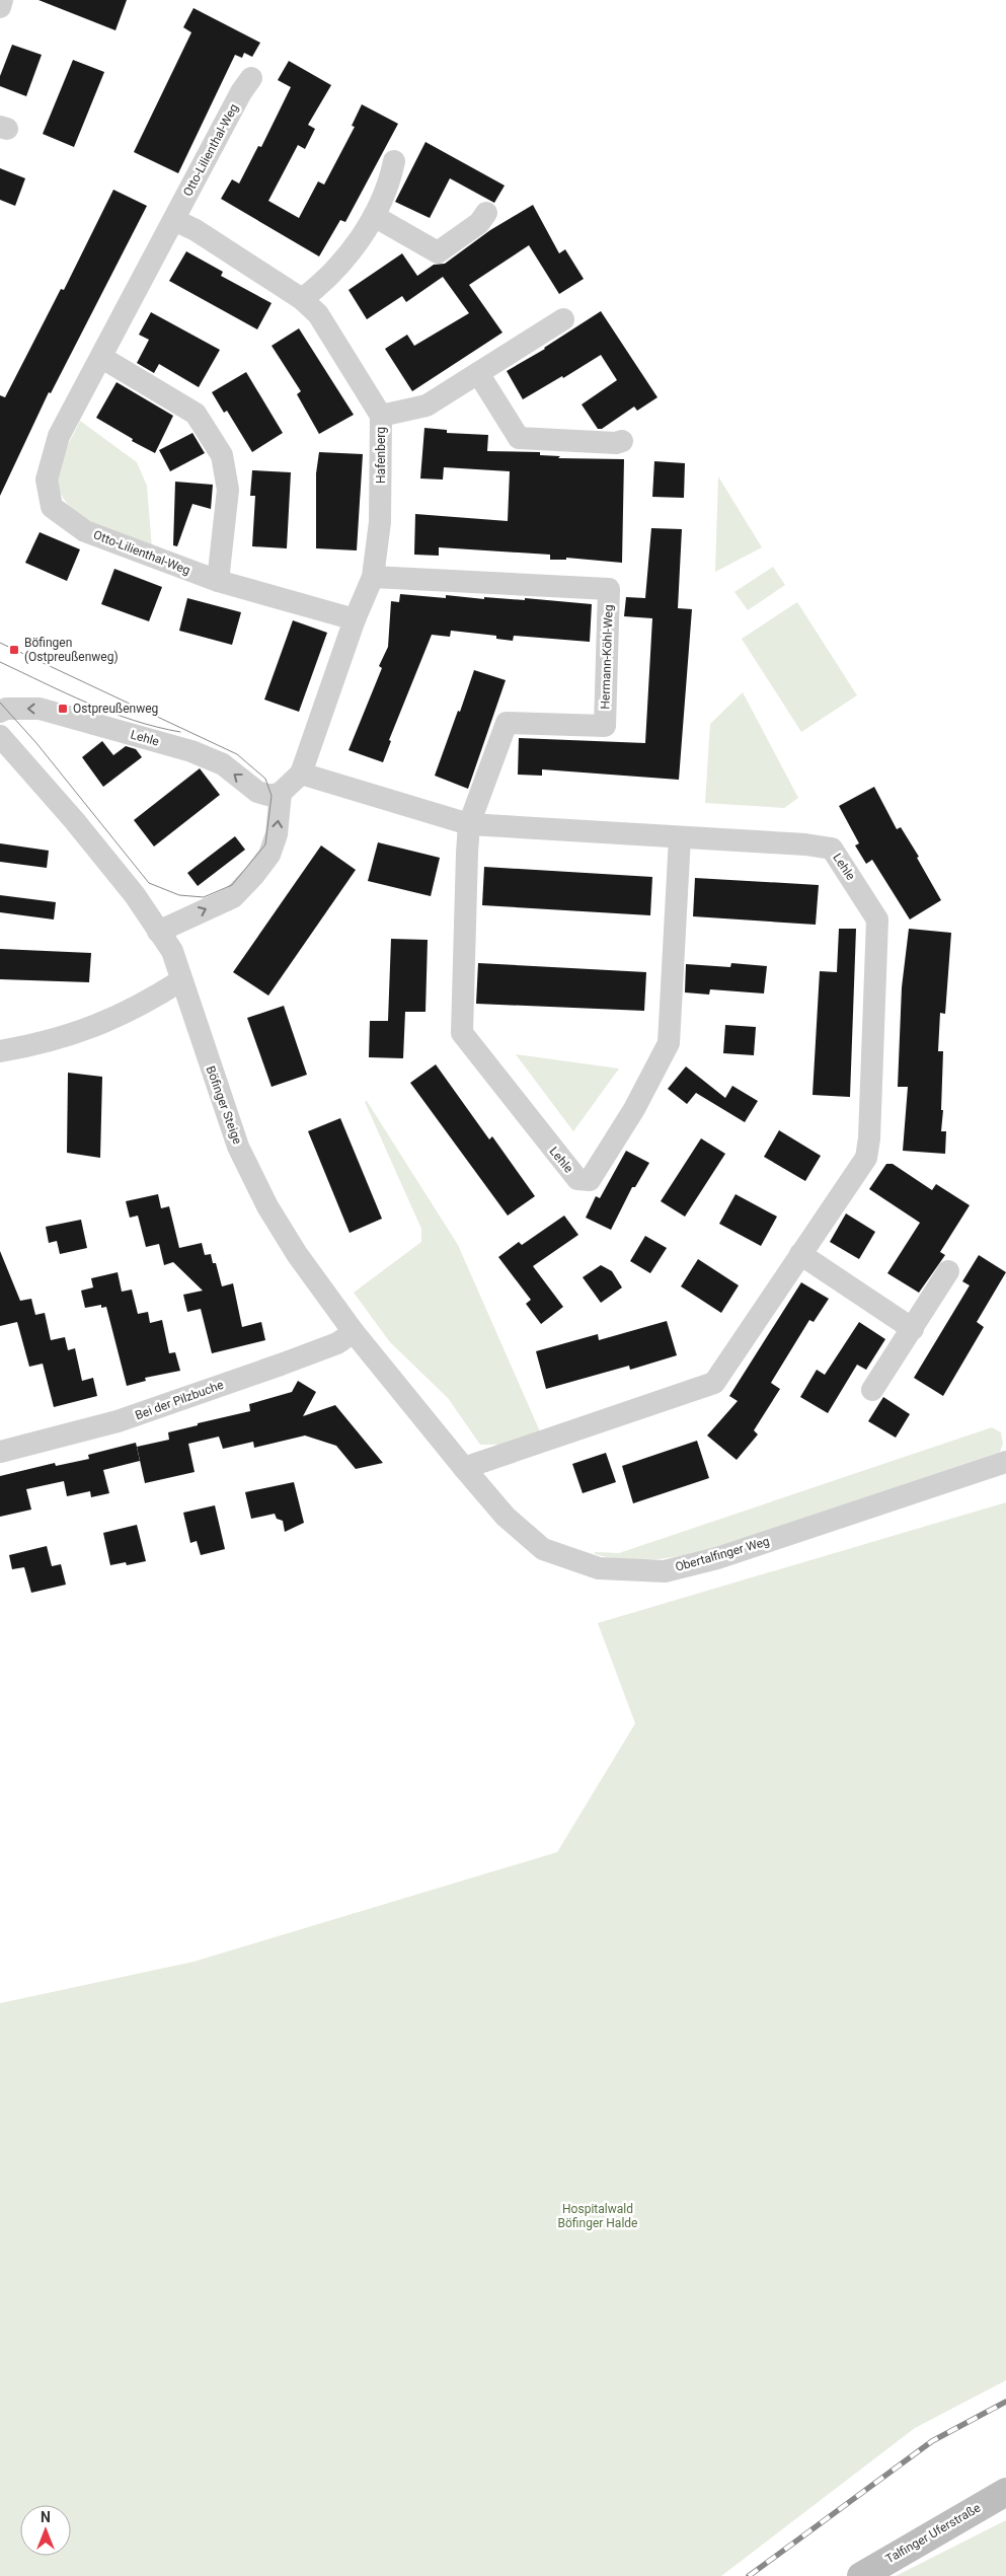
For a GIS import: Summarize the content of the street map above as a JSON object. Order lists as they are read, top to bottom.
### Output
{
  "streets": {
    "street": [
      "Otto-Lilienthal-Weg",
      "Hafenberg",
      "Hermann-Köhl-Weg",
      "Lehle",
      "Böfinger Steige",
      "Bei der Pilzbuche",
      "Obertalfinger Weg",
      "Talfinger Uferstraße"
    ]
  },
  "crossings": [
    ["Otto-Lilienthal-Weg", "Hafenberg"],
    ["Hafenberg", "Hermann-Köhl-Weg"],
    ["Hafenberg", "Lehle"],
    ["Hermann-Köhl-Weg", "Lehle"],
    ["Lehle", "Böfinger Steige"],
    ["Lehle", "Obertalfinger Weg"],
    ["Böfinger Steige", "Bei der Pilzbuche"],
    ["Böfinger Steige", "Obertalfinger Weg"]
  ],
  "parks": ["Hospitalwald Böfinger Halde"],
  "places": {
    "transit": ["Böfingen (Ostpreußenweg)", "Ostpreußenweg"]
  },
  "north": "top"
}
